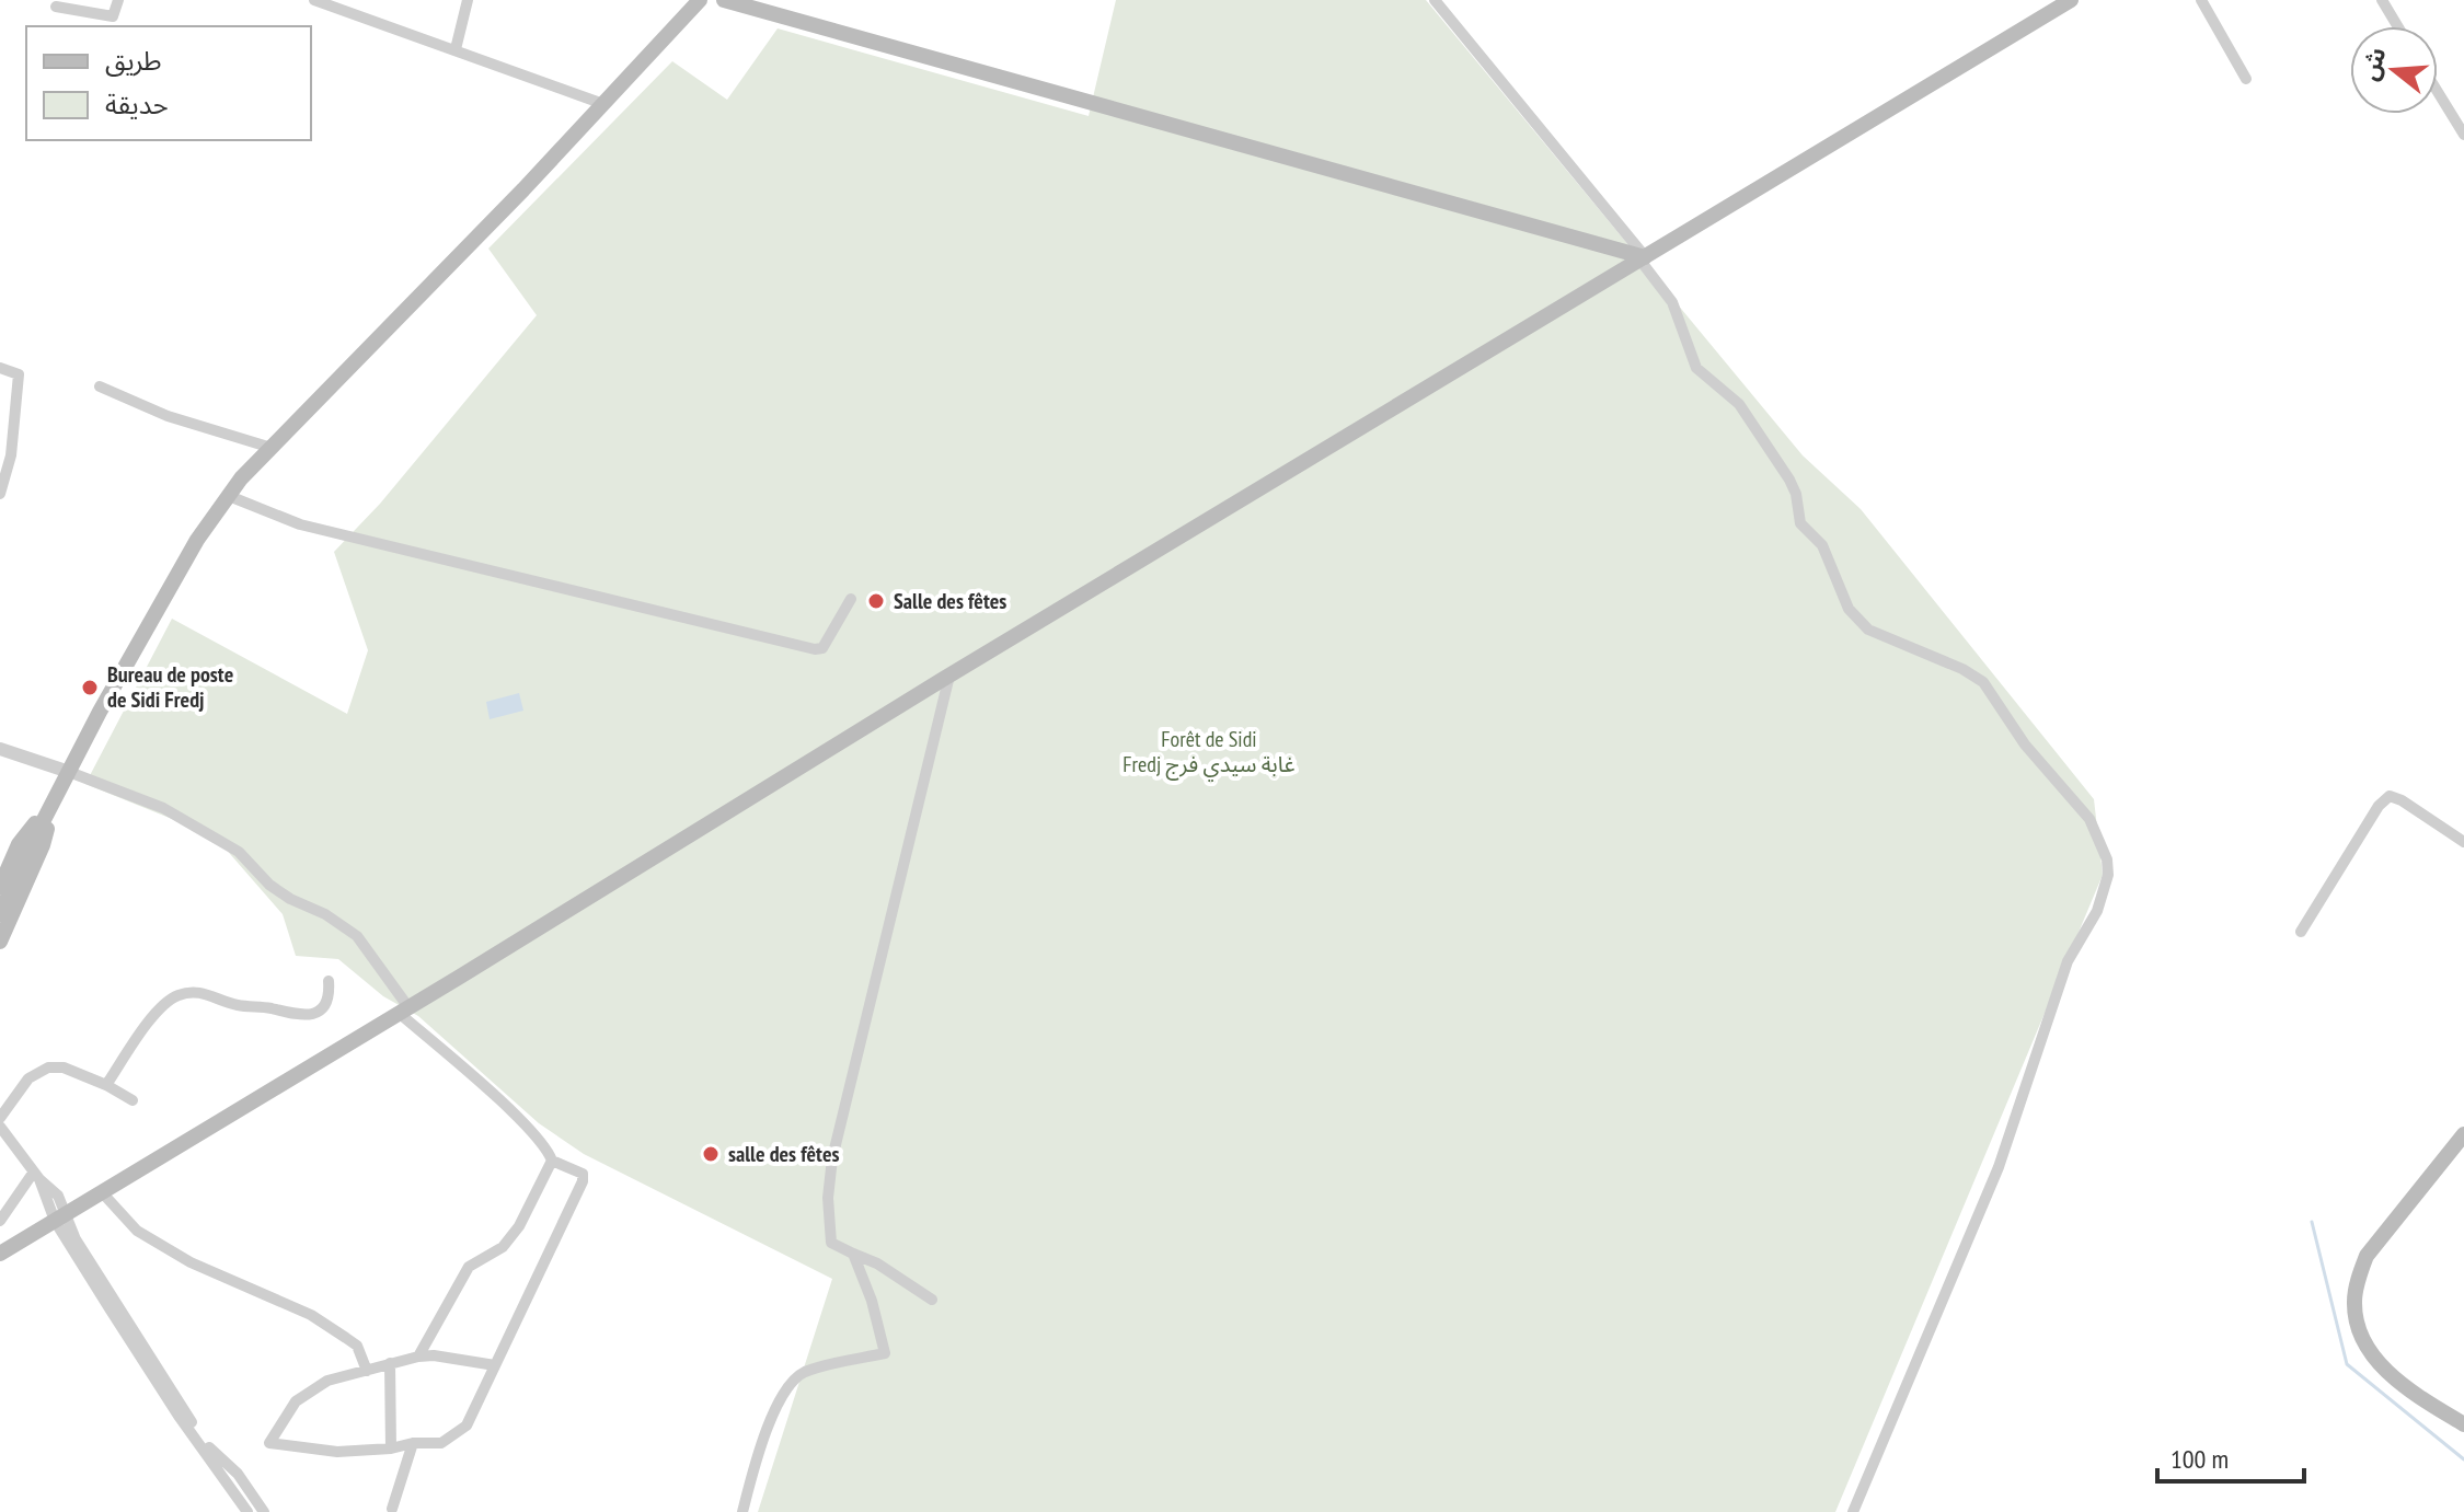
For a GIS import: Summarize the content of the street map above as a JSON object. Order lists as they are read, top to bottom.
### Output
{
  "parks": ["Forêt de Sidi Fredj غابة سيدي فرج"],
  "places": ["Salle des fêtes", "Bureau de poste de Sidi Fredj", "salle des fêtes"],
  "legend": ["طريق", "حديقة"],
  "scale_bar": "100 m",
  "north": "left"
}
